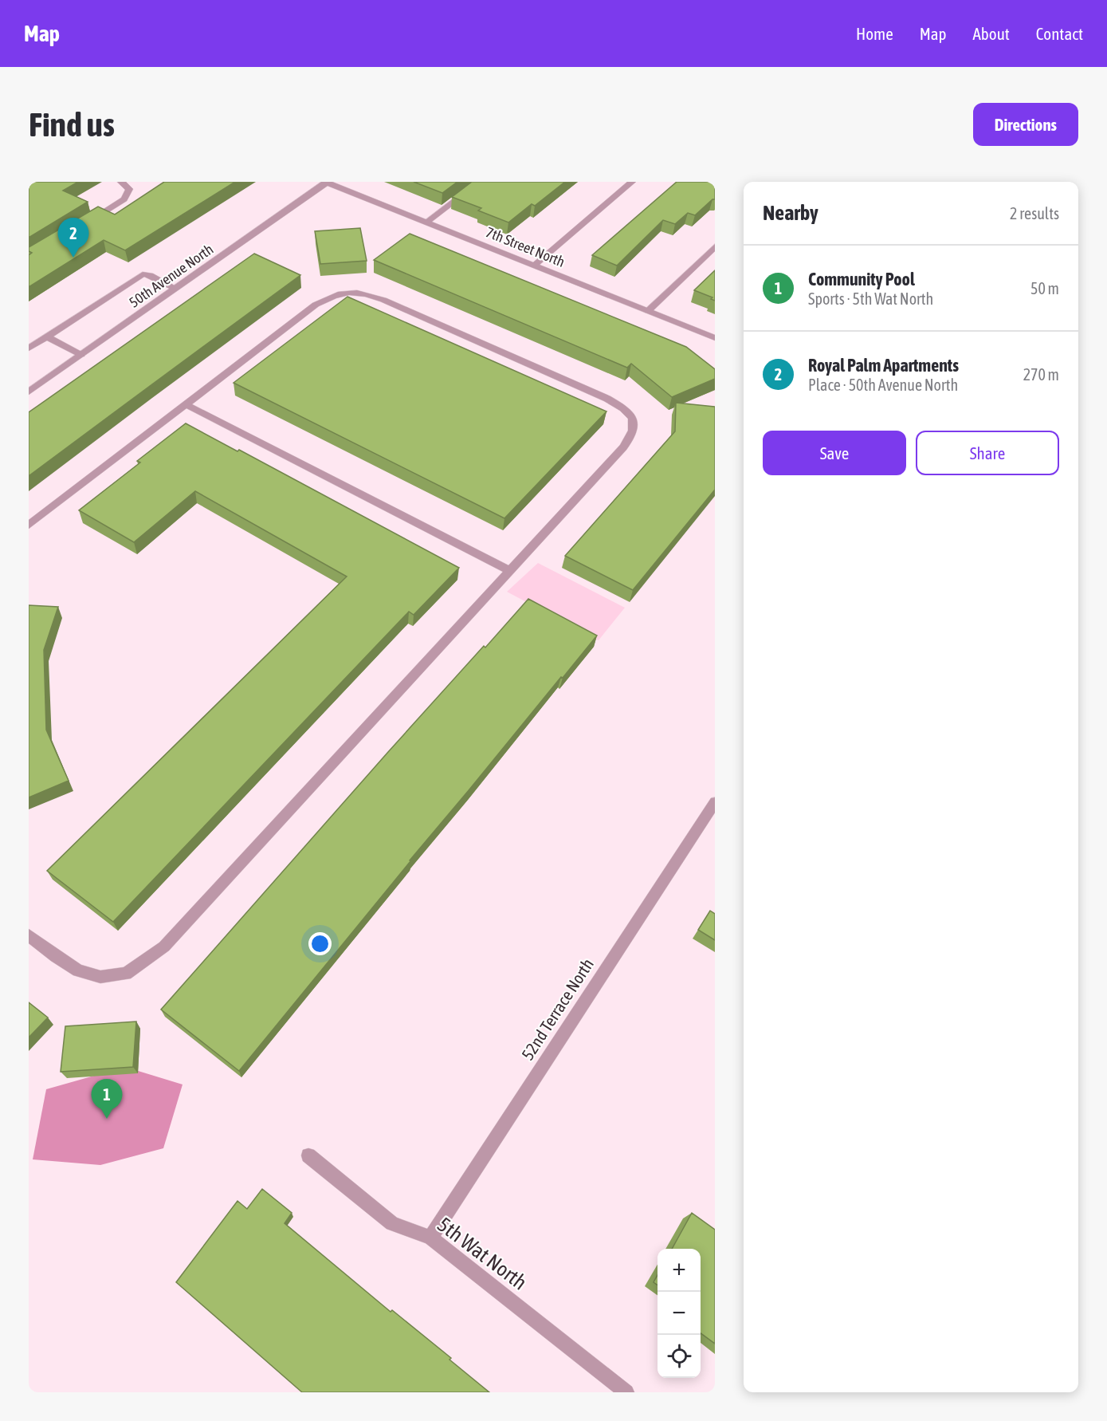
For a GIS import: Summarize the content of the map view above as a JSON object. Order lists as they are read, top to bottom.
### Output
{
  "streets": {
    "street": [
      "7th Street North",
      "50th Avenue North",
      "52nd Terrace North",
      "5th Wat North"
    ]
  },
  "crossings": [
    ["7th Street North", "50th Avenue North"],
    ["52nd Terrace North", "5th Wat North"]
  ],
  "page": {
    "header": "Map",
    "nav": [
      "Home",
      "Map",
      "About",
      "Contact"
    ],
    "buttons": [
      "Directions",
      ["Save", "Share"]
    ],
    "title": "Find us",
    "heading": ["Nearby", "2 results"],
    "pins": ["2", "1"],
    "list": [
      {
        "mark": "1",
        "name": "Community Pool",
        "note": "Sports · 5th Wat North",
        "value": "50 m"
      },
      {
        "mark": "2",
        "name": "Royal Palm Apartments",
        "note": "Place · 50th Avenue North",
        "value": "270 m"
      }
    ],
    "map_buttons": ["+", "−"]
  }
}
